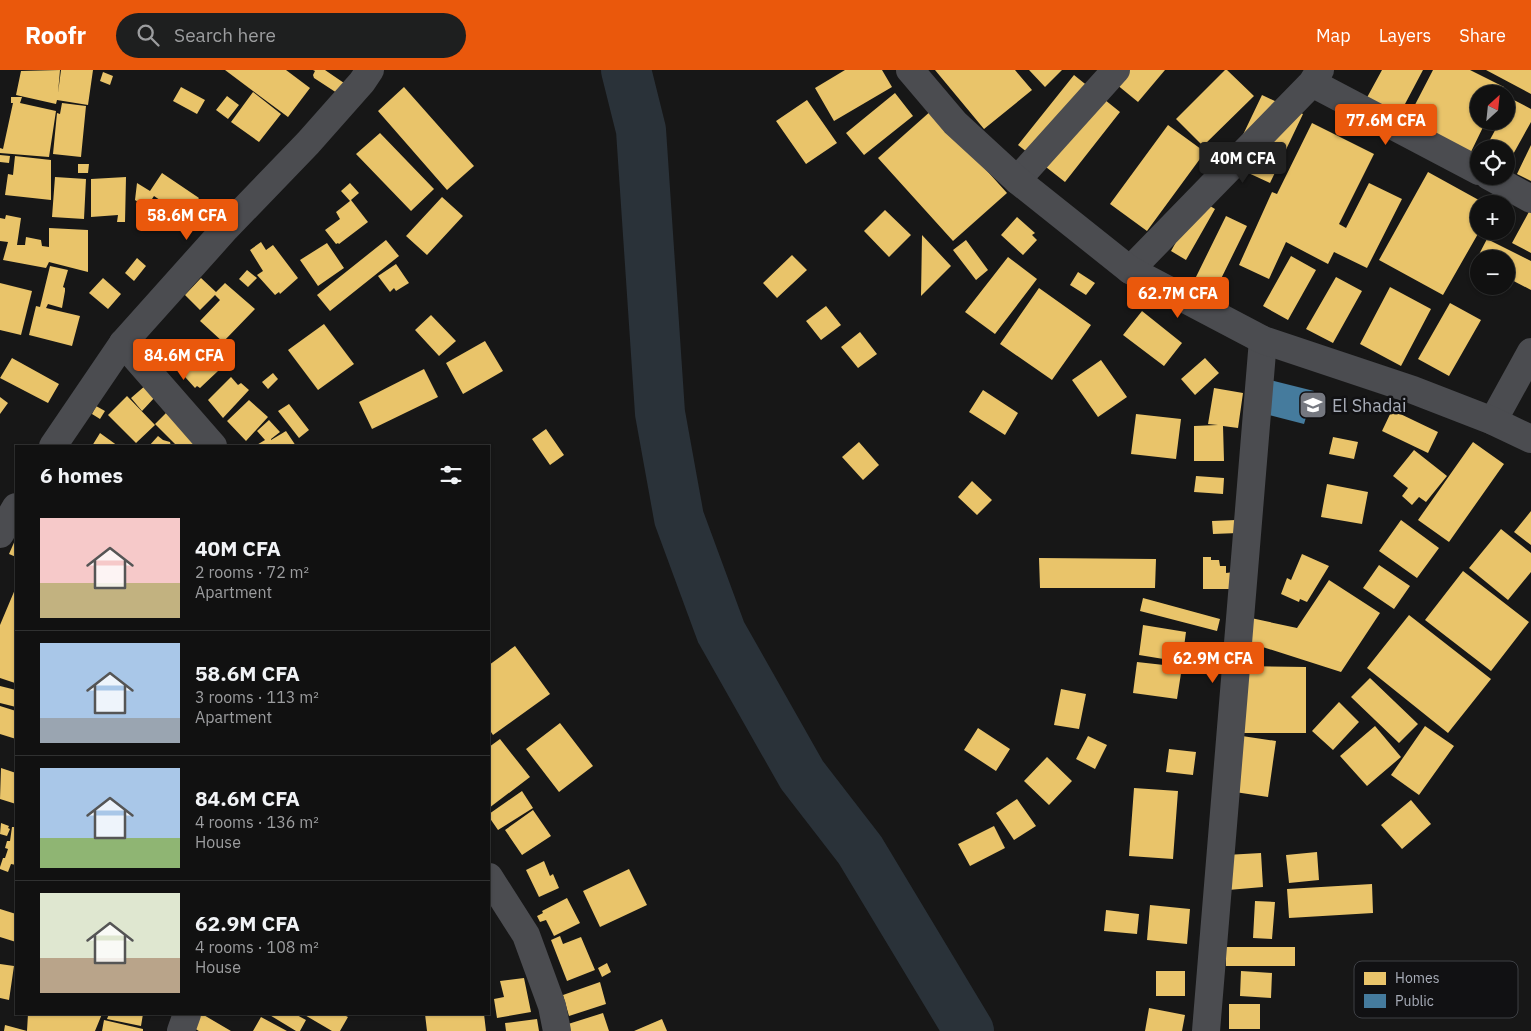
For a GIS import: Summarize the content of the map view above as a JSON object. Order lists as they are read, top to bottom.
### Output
{
  "places": {
    "school or university": ["El Shadai"]
  },
  "legend": ["Homes", "Public"],
  "north": "top right",
  "page": {
    "header": "Roofr",
    "search": "Search here",
    "nav": ["Map", "Layers", "Share"],
    "map_buttons": ["+", "−"],
    "price": [
      "77.6M CFA",
      "40M CFA",
      "58.6M CFA",
      "62.7M CFA",
      "84.6M CFA",
      "62.9M CFA"
    ],
    "heading": "6 homes",
    "list": [
      {
        "name": "40M CFA",
        "note": "2 rooms · 72 m² · Apartment"
      },
      {
        "name": "58.6M CFA",
        "note": "3 rooms · 113 m² · Apartment"
      },
      {
        "name": "84.6M CFA",
        "note": "4 rooms · 136 m² · House"
      },
      {
        "name": "62.9M CFA",
        "note": "4 rooms · 108 m² · House"
      }
    ]
  }
}
